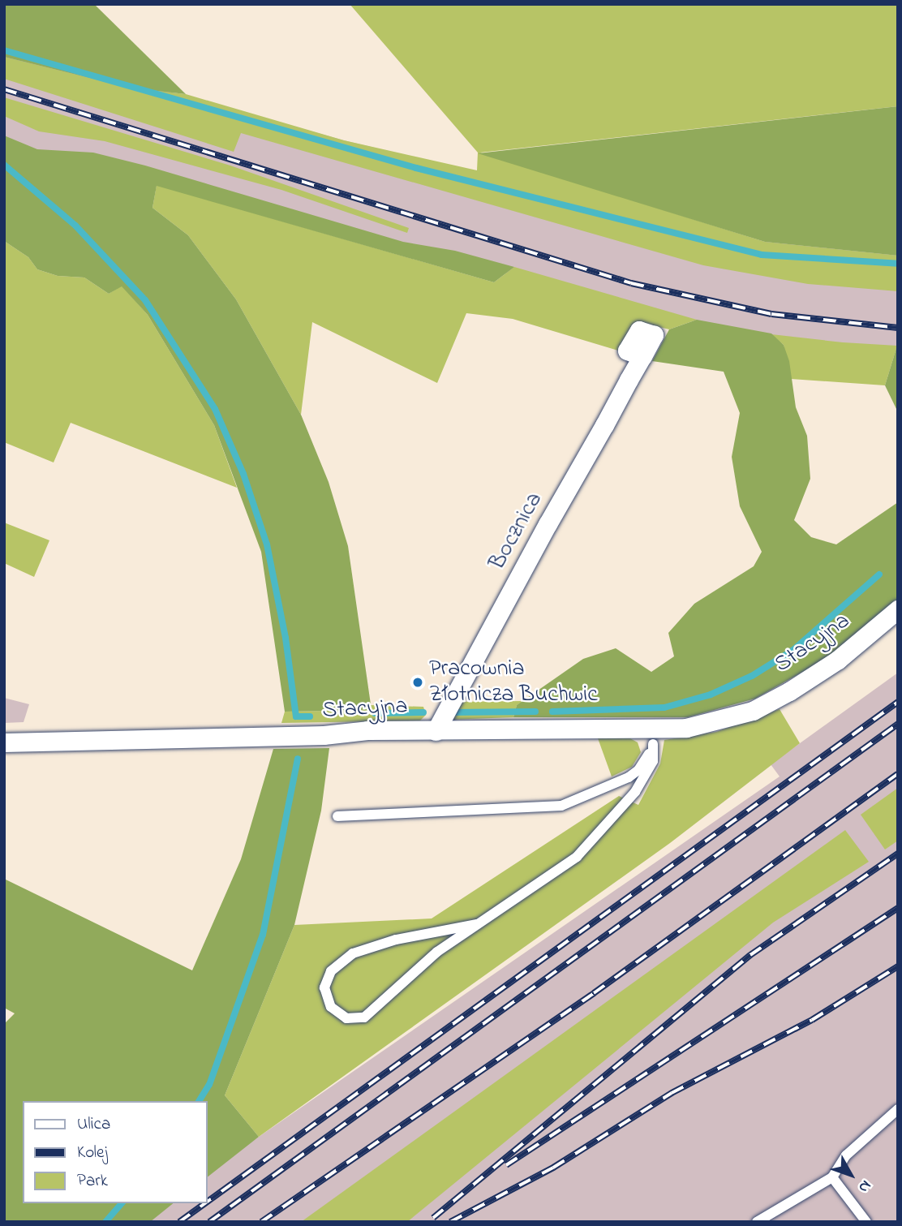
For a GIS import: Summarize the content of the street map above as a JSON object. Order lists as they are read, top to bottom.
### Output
{
  "streets": {
    "street": ["Bocznica", "Stacyjna"]
  },
  "crossings": [
    ["Bocznica", "Stacyjna"]
  ],
  "places": ["Pracownia Złotnicza Buchwic"],
  "legend": ["Ulica", "Kolej", "Park"],
  "north": "bottom right"
}
